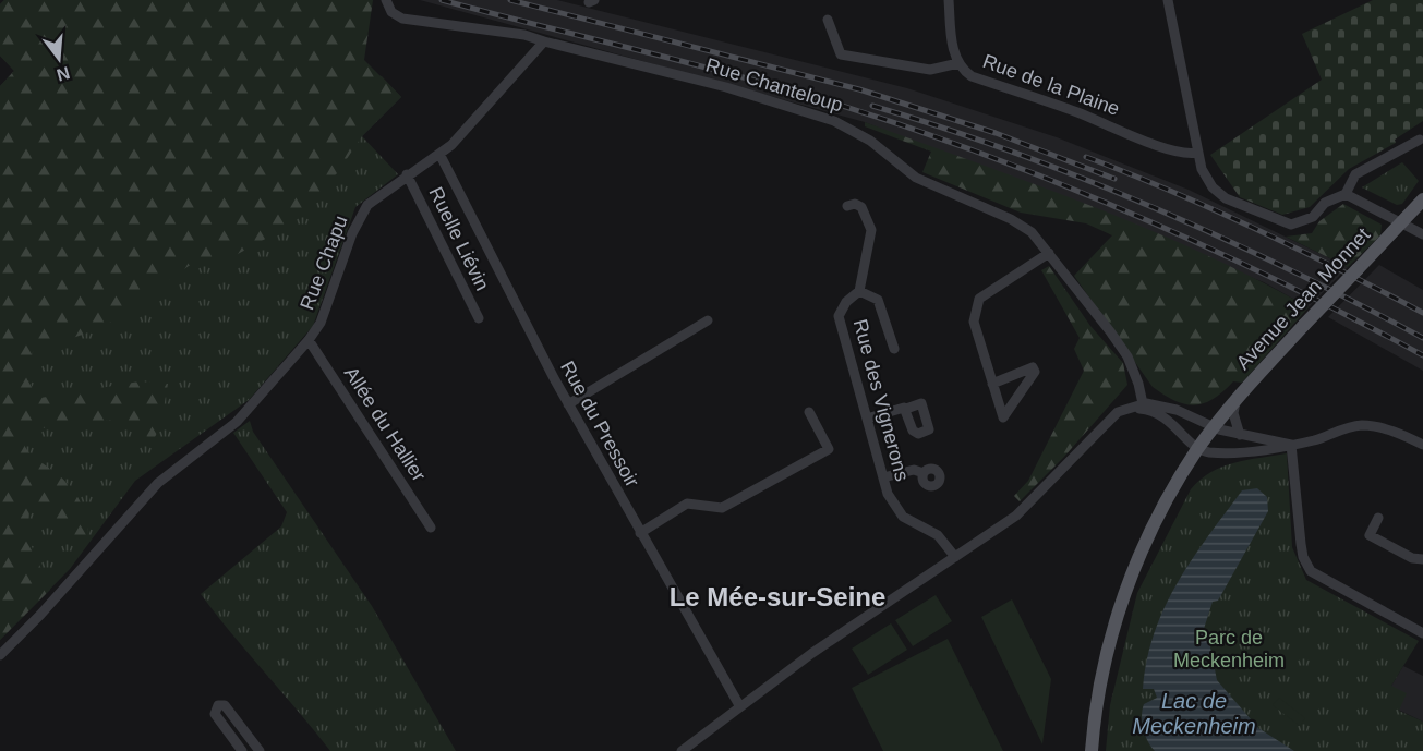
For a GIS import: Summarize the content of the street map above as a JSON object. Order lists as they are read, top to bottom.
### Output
{
  "streets": {
    "main road": ["Avenue Jean Monnet"],
    "street": [
      "Rue Chanteloup",
      "Rue de la Plaine",
      "Ruelle Liévin",
      "Rue Chapu",
      "Rue des Vignerons",
      "Allée du Hallier",
      "Rue du Pressoir"
    ]
  },
  "crossings": [
    ["Rue Chanteloup", "Rue Chapu"],
    ["Ruelle Liévin", "Rue Chapu"],
    ["Rue Chapu", "Allée du Hallier"],
    ["Rue Chapu", "Rue du Pressoir"]
  ],
  "districts": ["Le Mée-sur-Seine"],
  "water": ["Lac de Meckenheim"],
  "parks": ["Parc de Meckenheim"],
  "north": "bottom"
}
